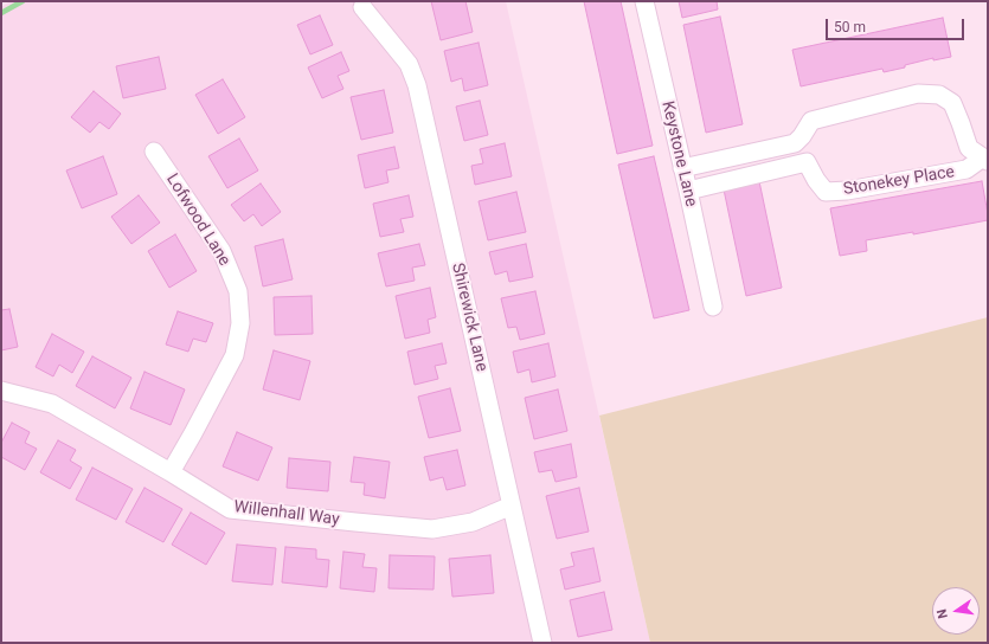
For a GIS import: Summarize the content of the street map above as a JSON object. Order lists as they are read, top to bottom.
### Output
{
  "streets": {
    "street": [
      "Keystone Lane",
      "Stonekey Place",
      "Lofwood Lane",
      "Shirewick Lane",
      "Willenhall Way"
    ]
  },
  "crossings": [
    ["Keystone Lane", "Stonekey Place"],
    ["Lofwood Lane", "Willenhall Way"],
    ["Shirewick Lane", "Willenhall Way"]
  ],
  "scale_bar": "50 m",
  "north": "left"
}
